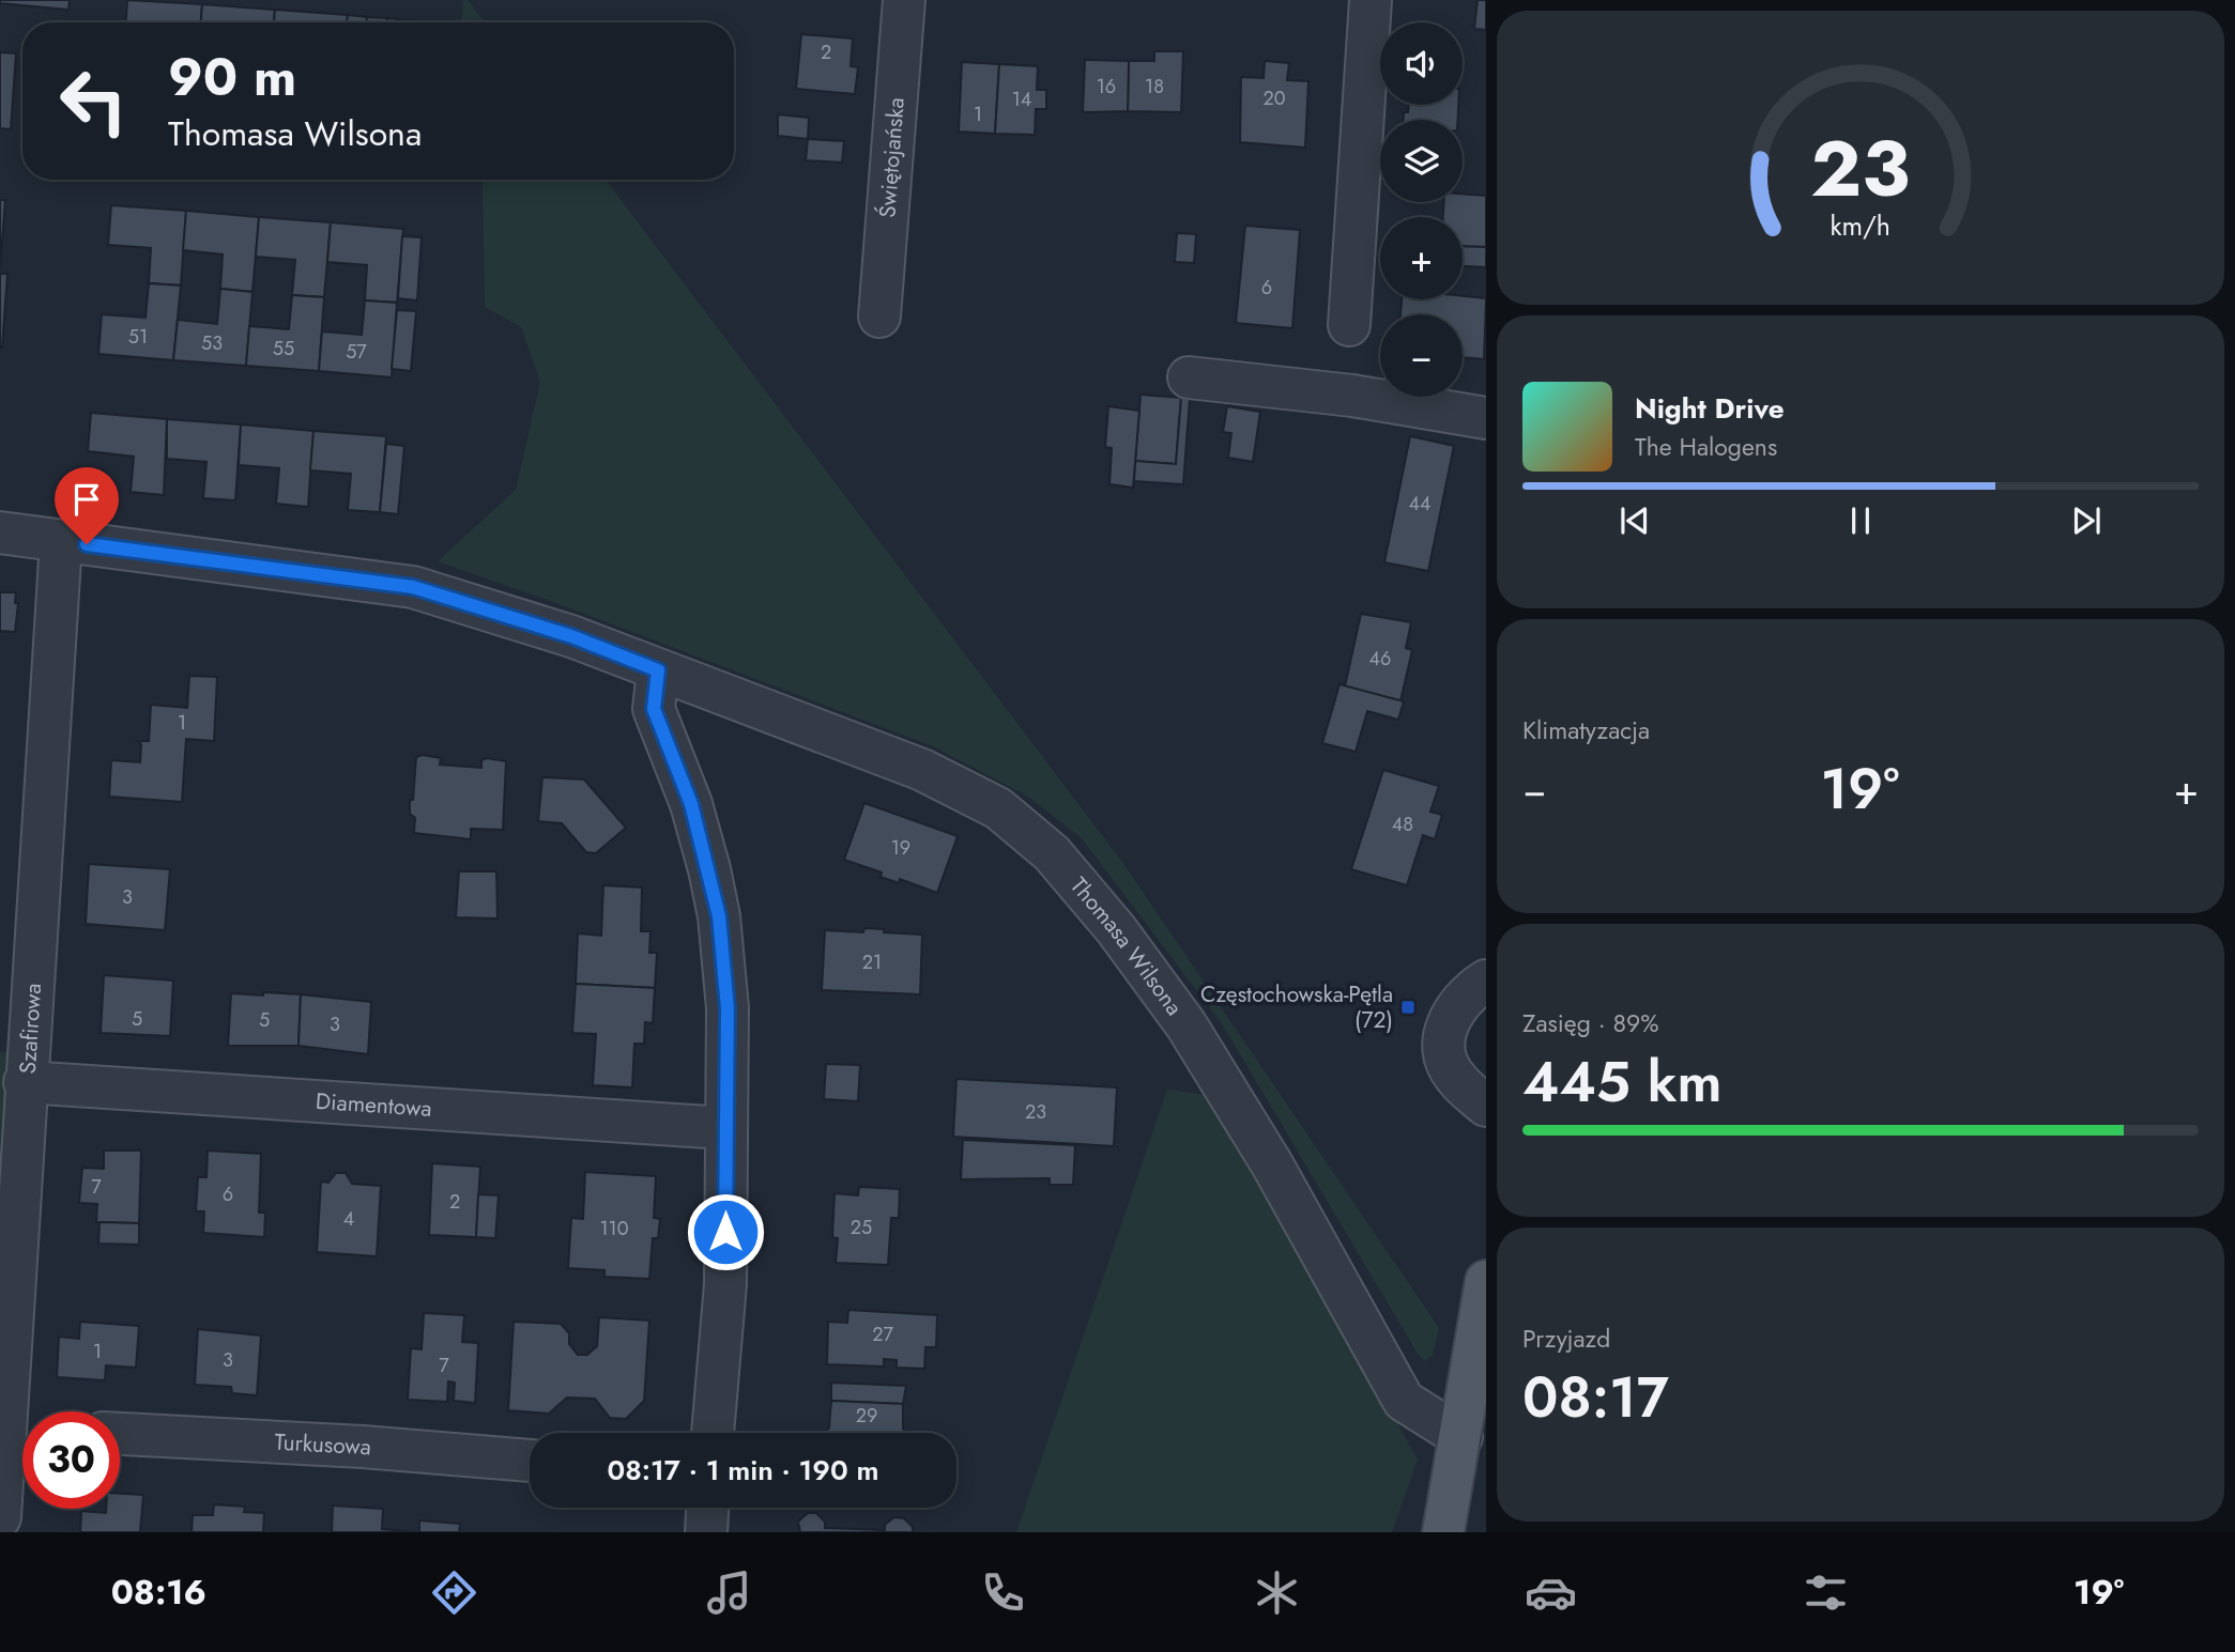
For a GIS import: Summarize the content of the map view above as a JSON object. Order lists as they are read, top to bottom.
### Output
{
  "streets": {
    "street": [
      "Świętojańska",
      "Thomasa Wilsona",
      "Szafirowa",
      "Diamentowa",
      "Turkusowa"
    ]
  },
  "crossings": [
    ["Thomasa Wilsona", "Szafirowa"],
    ["Szafirowa", "Diamentowa"]
  ],
  "places": {
    "transit": ["Częstochowska-Pętla (72)"]
  },
  "house_numbers": [
    "2",
    "16",
    "18",
    "20",
    "14",
    "1",
    "6",
    "51",
    "53",
    "55",
    "57",
    "44",
    "46",
    "1",
    "48",
    "19",
    "3",
    "21",
    "5",
    "5",
    "3",
    "23",
    "7",
    "6",
    "2",
    "4",
    "25",
    "110",
    "27",
    "1",
    "3",
    "7",
    "29"
  ],
  "page": {
    "map_buttons": ["+", "−"],
    "turn": ["90 m", "Thomasa Wilsona"],
    "song": ["Night Drive", "The Halogens"],
    "tile": [
      "Klimatyzacja",
      ["Zasięg · 89%", "445 km"],
      ["Przyjazd", "08:17"]
    ],
    "heat": ["−", "19°", "+"],
    "limit": "30",
    "trip": "08:17 · 1 min · 190 m",
    "tabs": ["08:16", "19°"],
    "gauge": ["23", "km/h"]
  }
}
